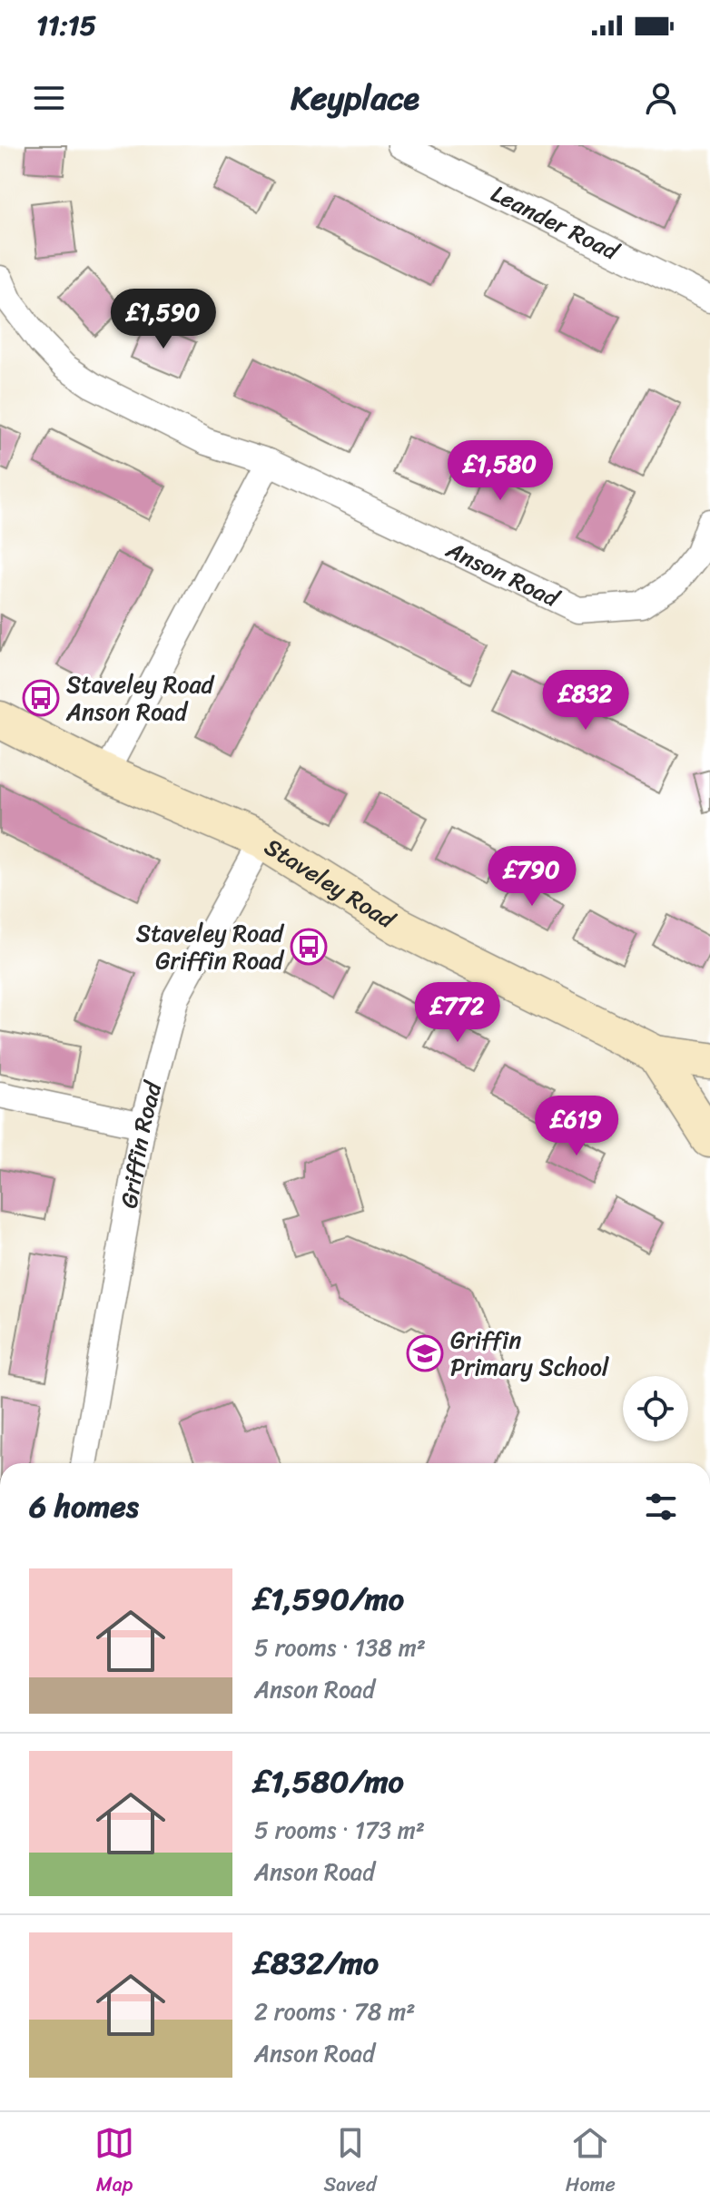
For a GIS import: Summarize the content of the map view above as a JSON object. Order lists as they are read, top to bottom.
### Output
{
  "streets": {
    "street": [
      "Leander Road",
      "Anson Road",
      "Staveley Road",
      "Griffin Road"
    ]
  },
  "crossings": [
    ["Staveley Road", "Griffin Road"]
  ],
  "places": {
    "bus stop": ["Staveley Road Anson Road", "Staveley Road Griffin Road"],
    "school or university": ["Griffin Primary School"]
  },
  "page": {
    "status": "11:15",
    "header": "Keyplace",
    "price": [
      "£1,590",
      "£1,580",
      "£832",
      "£790",
      "£772",
      "£619"
    ],
    "heading": "6 homes",
    "list": [
      {
        "name": "£1,590/mo",
        "note": "5 rooms · 138 m² · Anson Road"
      },
      {
        "name": "£1,580/mo",
        "note": "5 rooms · 173 m² · Anson Road"
      },
      {
        "name": "£832/mo",
        "note": "2 rooms · 78 m² · Anson Road"
      }
    ],
    "tabs": ["Map", "Saved", "Home"]
  }
}
